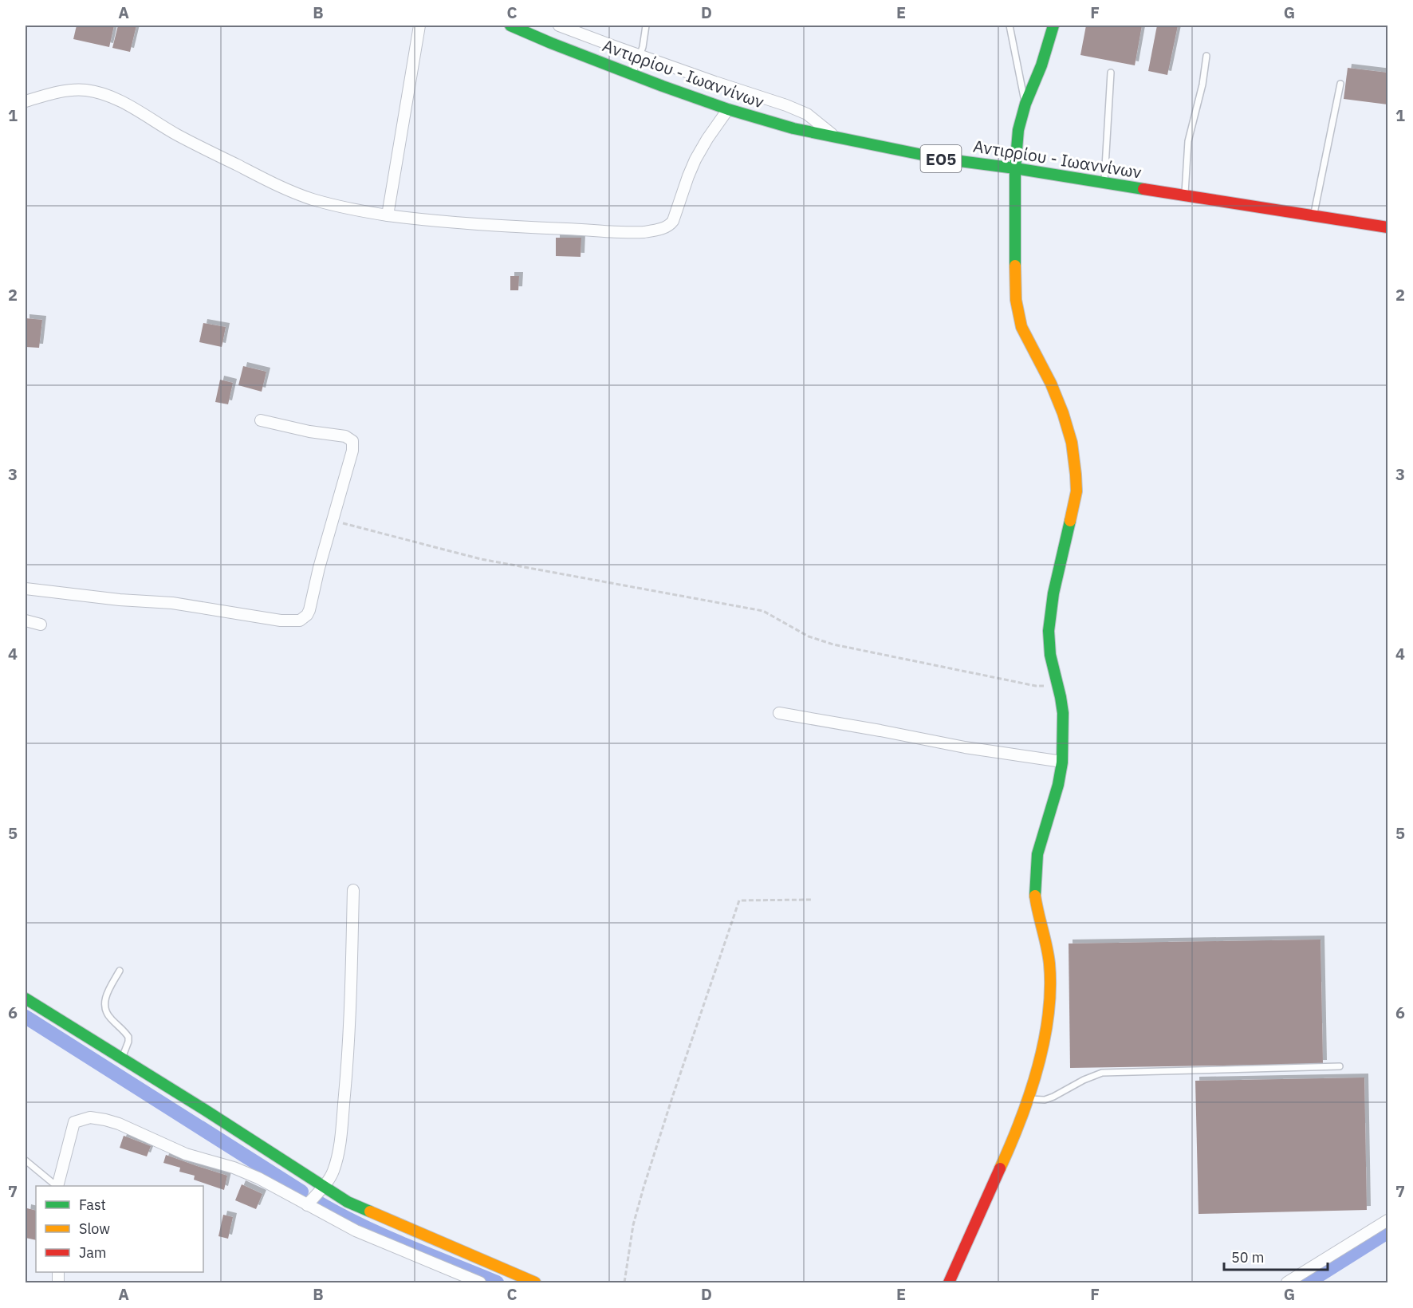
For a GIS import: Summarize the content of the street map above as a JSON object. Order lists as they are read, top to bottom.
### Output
{
  "streets": {
    "street": ["Αντιρρίου - Ιωαννίνων", "ΕΟ5"]
  },
  "legend": ["Fast", "Slow", "Jam"],
  "scale_bar": "50 m",
  "grid": {
    "columns": [
      "A",
      "B",
      "C",
      "D",
      "E",
      "F",
      "G"
    ],
    "rows": [
      "1",
      "2",
      "3",
      "4",
      "5",
      "6",
      "7"
    ]
  }
}
